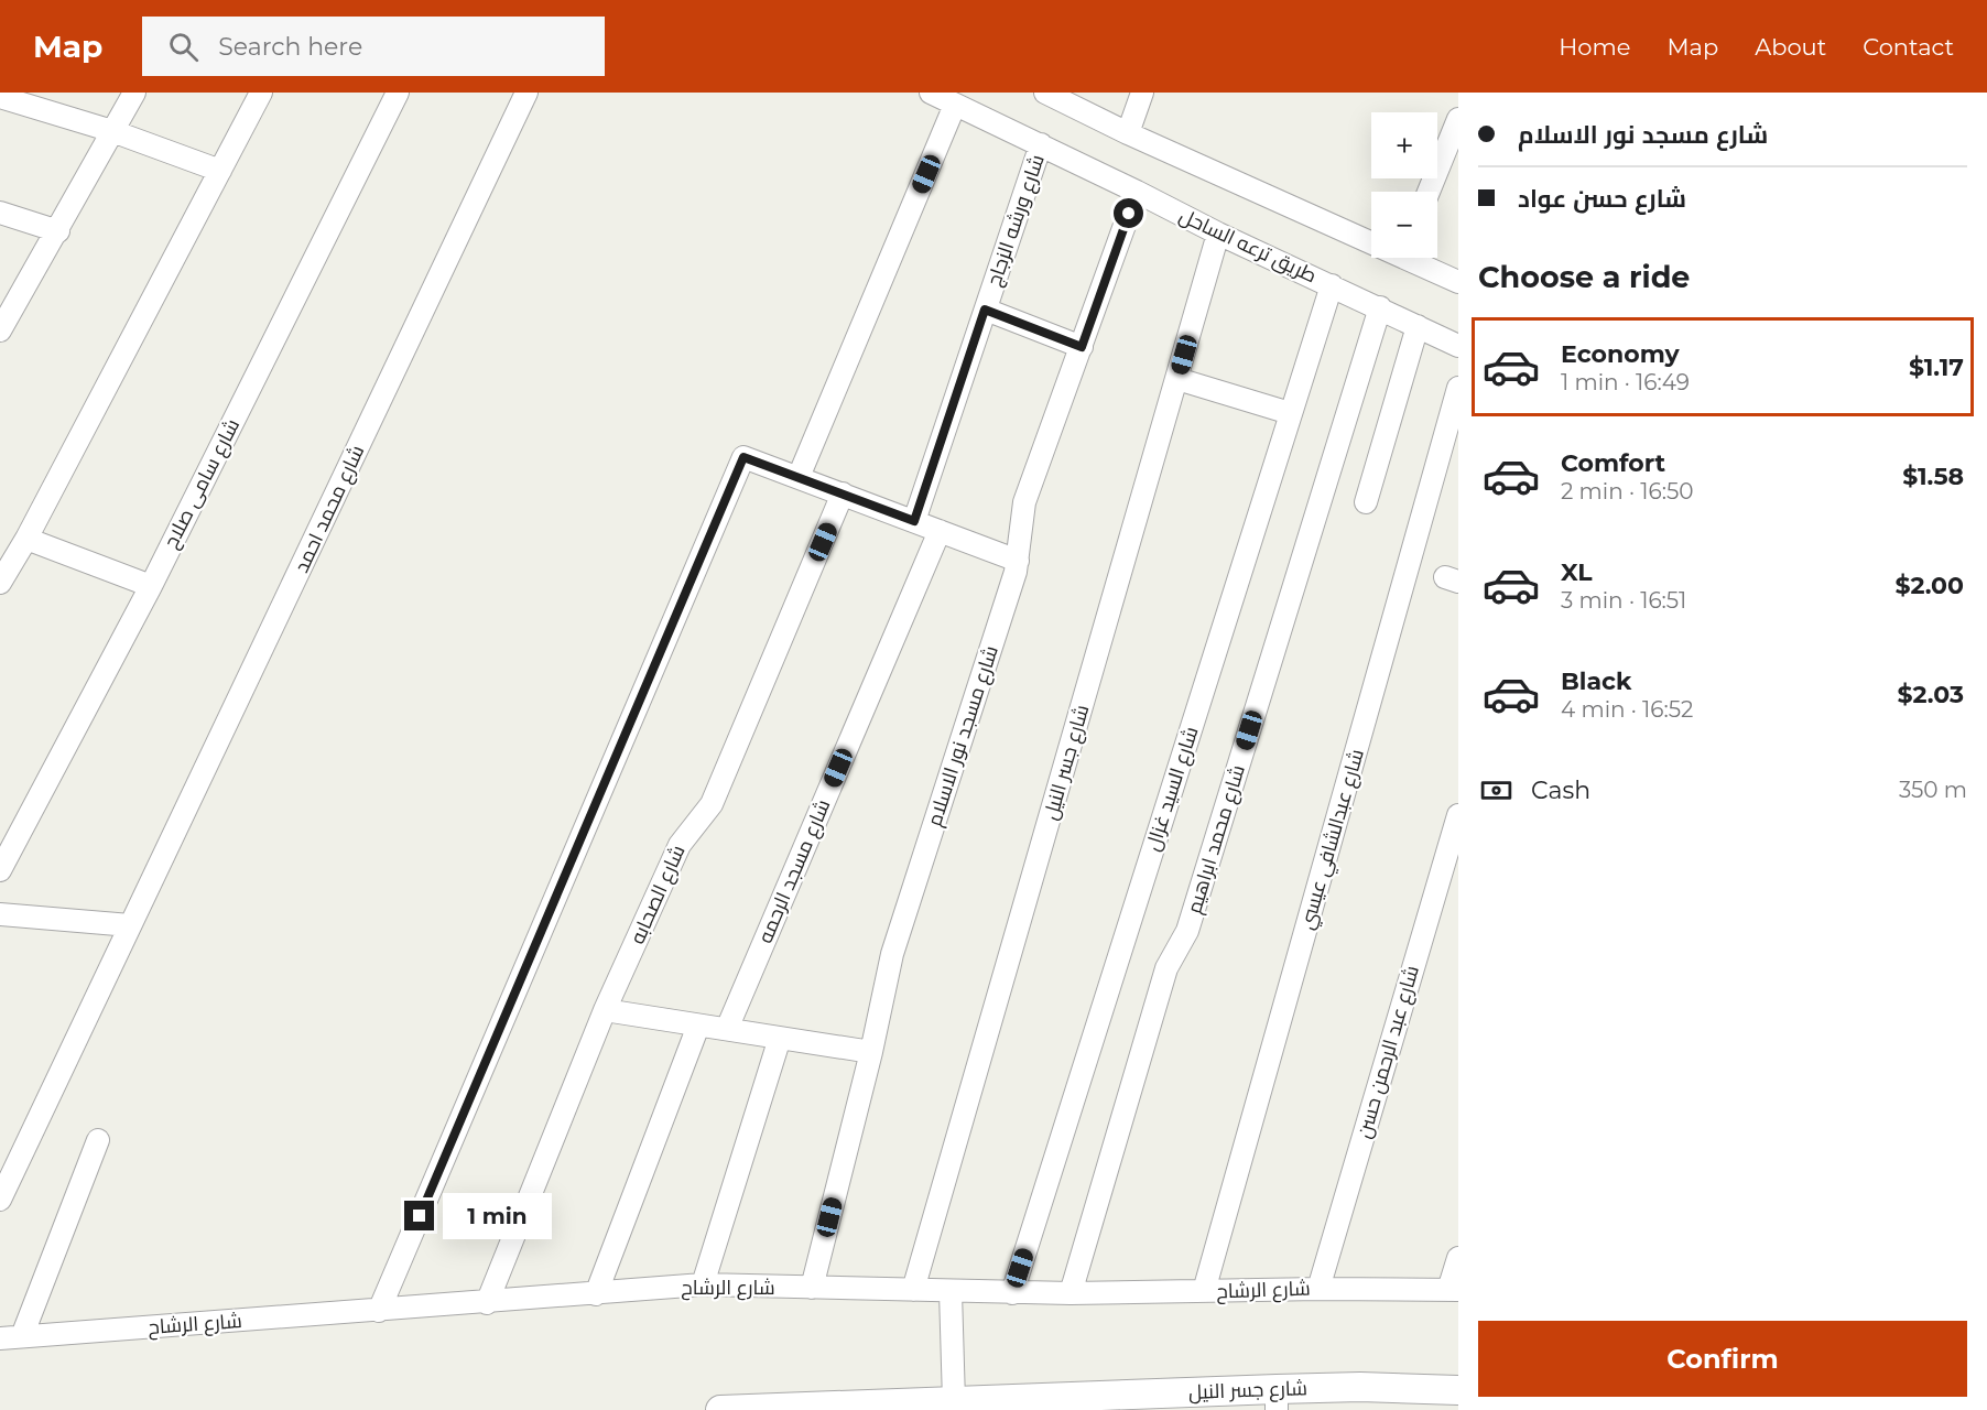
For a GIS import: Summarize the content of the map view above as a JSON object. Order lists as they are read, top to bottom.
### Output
{
  "streets": {
    "street": [
      "شارع ورشه الزجاج",
      "طريق ترعه الساحل",
      "شارع سامى صلاح",
      "شارع محمد احمد",
      "شارع مسجد نور الاسلام",
      "شارع جسر النيل",
      "شارع السيد غزال",
      "شارع محمد ابراهيم",
      "شارع عبدالشافي عيسي",
      "شارع مسجد الرحمه",
      "شارع الصحابه",
      "شارع عبد الرحمن حسن",
      "شارع الرشاح"
    ]
  },
  "crossings": [
    ["شارع ورشه الزجاج", "طريق ترعه الساحل"],
    ["طريق ترعه الساحل", "شارع مسجد نور الاسلام"],
    ["طريق ترعه الساحل", "شارع جسر النيل"],
    ["طريق ترعه الساحل", "شارع السيد غزال"],
    ["طريق ترعه الساحل", "شارع محمد ابراهيم"],
    ["شارع مسجد نور الاسلام", "شارع الرشاح"],
    ["شارع جسر النيل", "شارع الرشاح"],
    ["شارع السيد غزال", "شارع الرشاح"],
    ["شارع محمد ابراهيم", "شارع الرشاح"],
    ["شارع عبدالشافي عيسي", "شارع الرشاح"],
    ["شارع الصحابه", "شارع الرشاح"],
    ["شارع عبد الرحمن حسن", "شارع الرشاح"]
  ],
  "page": {
    "header": "Map",
    "search": "Search here",
    "nav": [
      "Home",
      "Map",
      "About",
      "Contact"
    ],
    "banner": ["شارع مسجد نور الاسلام", "شارع حسن عواد"],
    "map_buttons": ["+", "−"],
    "heading": "Choose a ride",
    "list": [
      {
        "name": "Economy",
        "note": "1 min · 16:49",
        "value": "$1.17"
      },
      {
        "name": "Comfort",
        "note": "2 min · 16:50",
        "value": "$1.58"
      },
      {
        "name": "XL",
        "note": "3 min · 16:51",
        "value": "$2.00"
      },
      {
        "name": "Black",
        "note": "4 min · 16:52",
        "value": "$2.03"
      }
    ],
    "pay": ["Cash", "350 m"],
    "bubble": "1 min",
    "buttons": "Confirm"
  }
}
